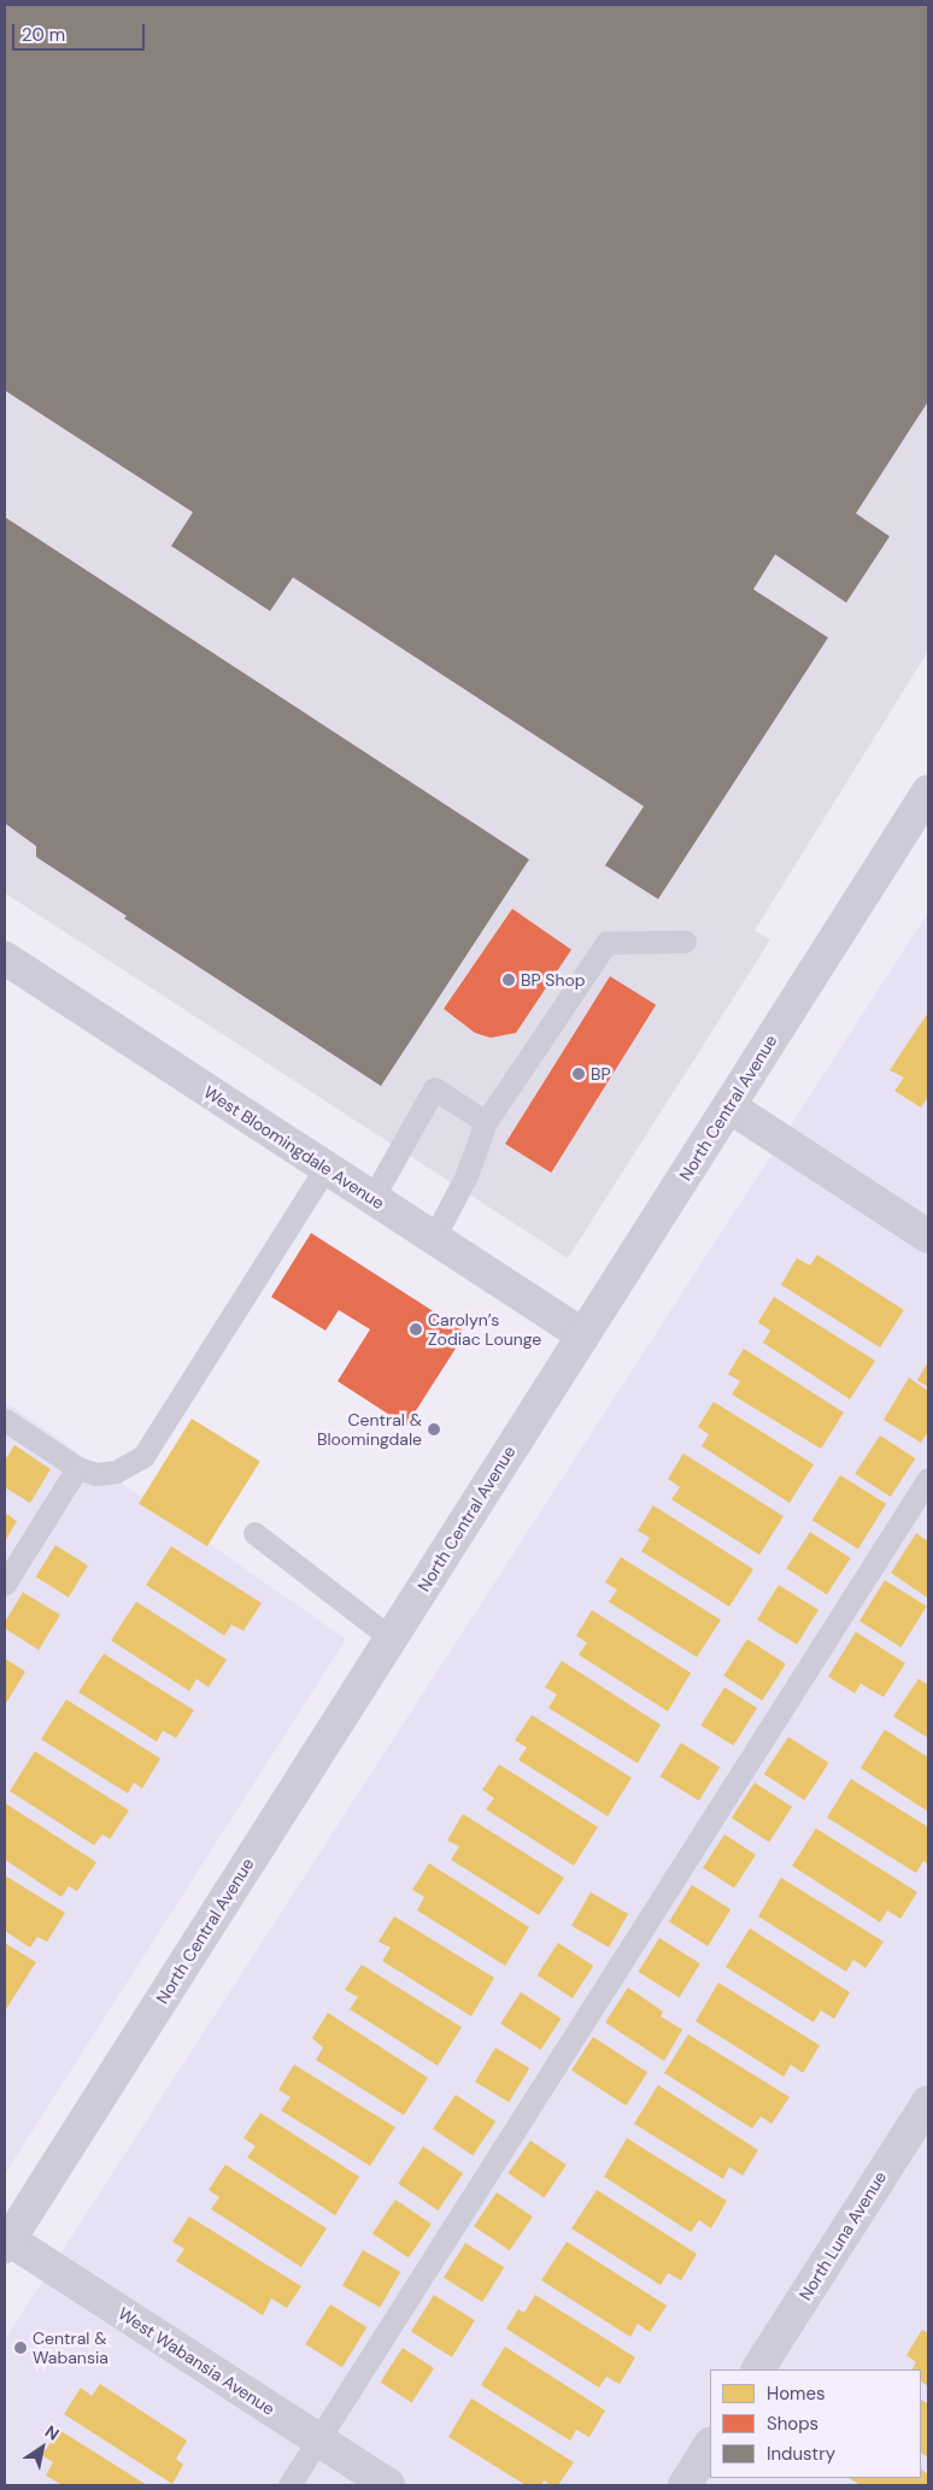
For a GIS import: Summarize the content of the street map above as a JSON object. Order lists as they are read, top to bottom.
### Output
{
  "streets": {
    "street": [
      "North Central Avenue",
      "West Bloomingdale Avenue",
      "North Luna Avenue",
      "West Wabansia Avenue"
    ]
  },
  "crossings": [
    ["North Central Avenue", "West Bloomingdale Avenue"],
    ["North Central Avenue", "West Wabansia Avenue"]
  ],
  "places": [
    "BP Shop",
    "BP",
    "Carolyn’s Zodiac Lounge",
    "Central & Bloomingdale",
    "Central & Wabansia"
  ],
  "legend": ["Homes", "Shops", "Industry"],
  "scale_bar": "20 m",
  "north": "top right"
}
